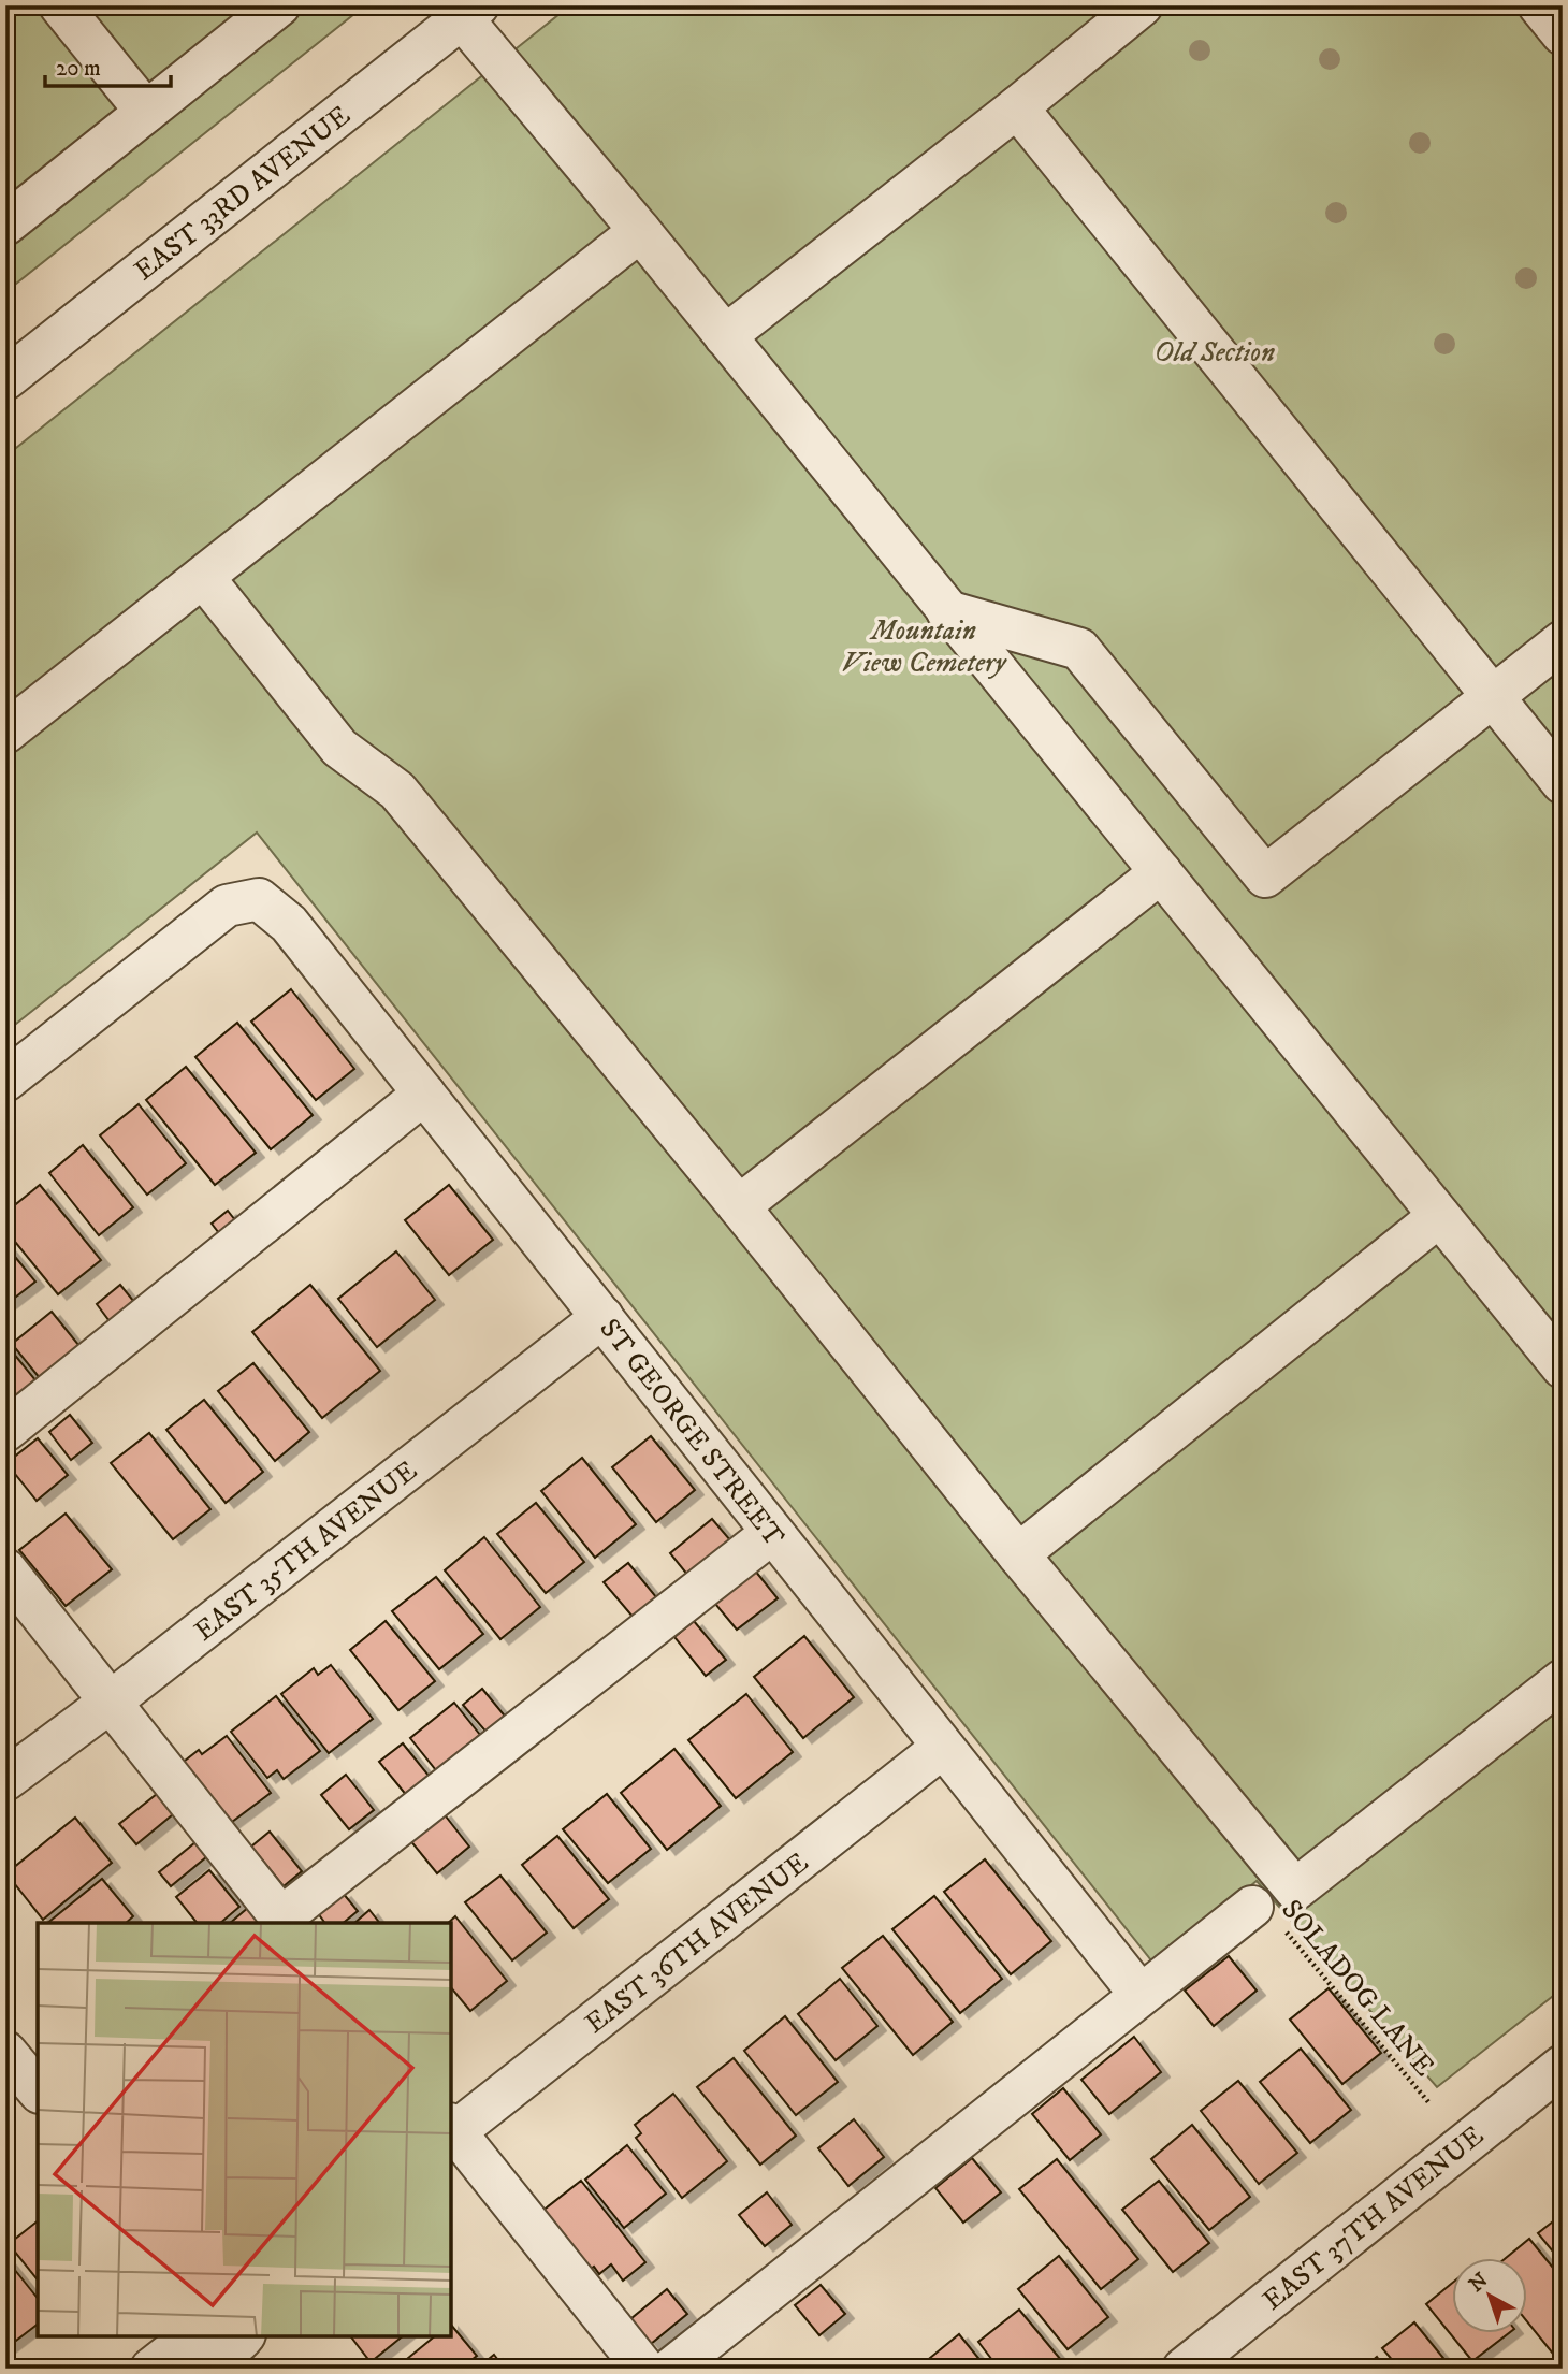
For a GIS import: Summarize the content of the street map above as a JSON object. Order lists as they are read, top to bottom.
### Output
{
  "streets": {
    "street": [
      "EAST 33RD AVENUE",
      "ST GEORGE STREET",
      "EAST 35TH AVENUE",
      "EAST 36TH AVENUE",
      "EAST 37TH AVENUE"
    ],
    "path": ["SOLADOG LANE"]
  },
  "crossings": [
    ["ST GEORGE STREET", "EAST 35TH AVENUE"],
    ["ST GEORGE STREET", "EAST 36TH AVENUE"]
  ],
  "parks": ["Old Section", "Mountain View Cemetery"],
  "scale_bar": "20 m",
  "north": "top left"
}
